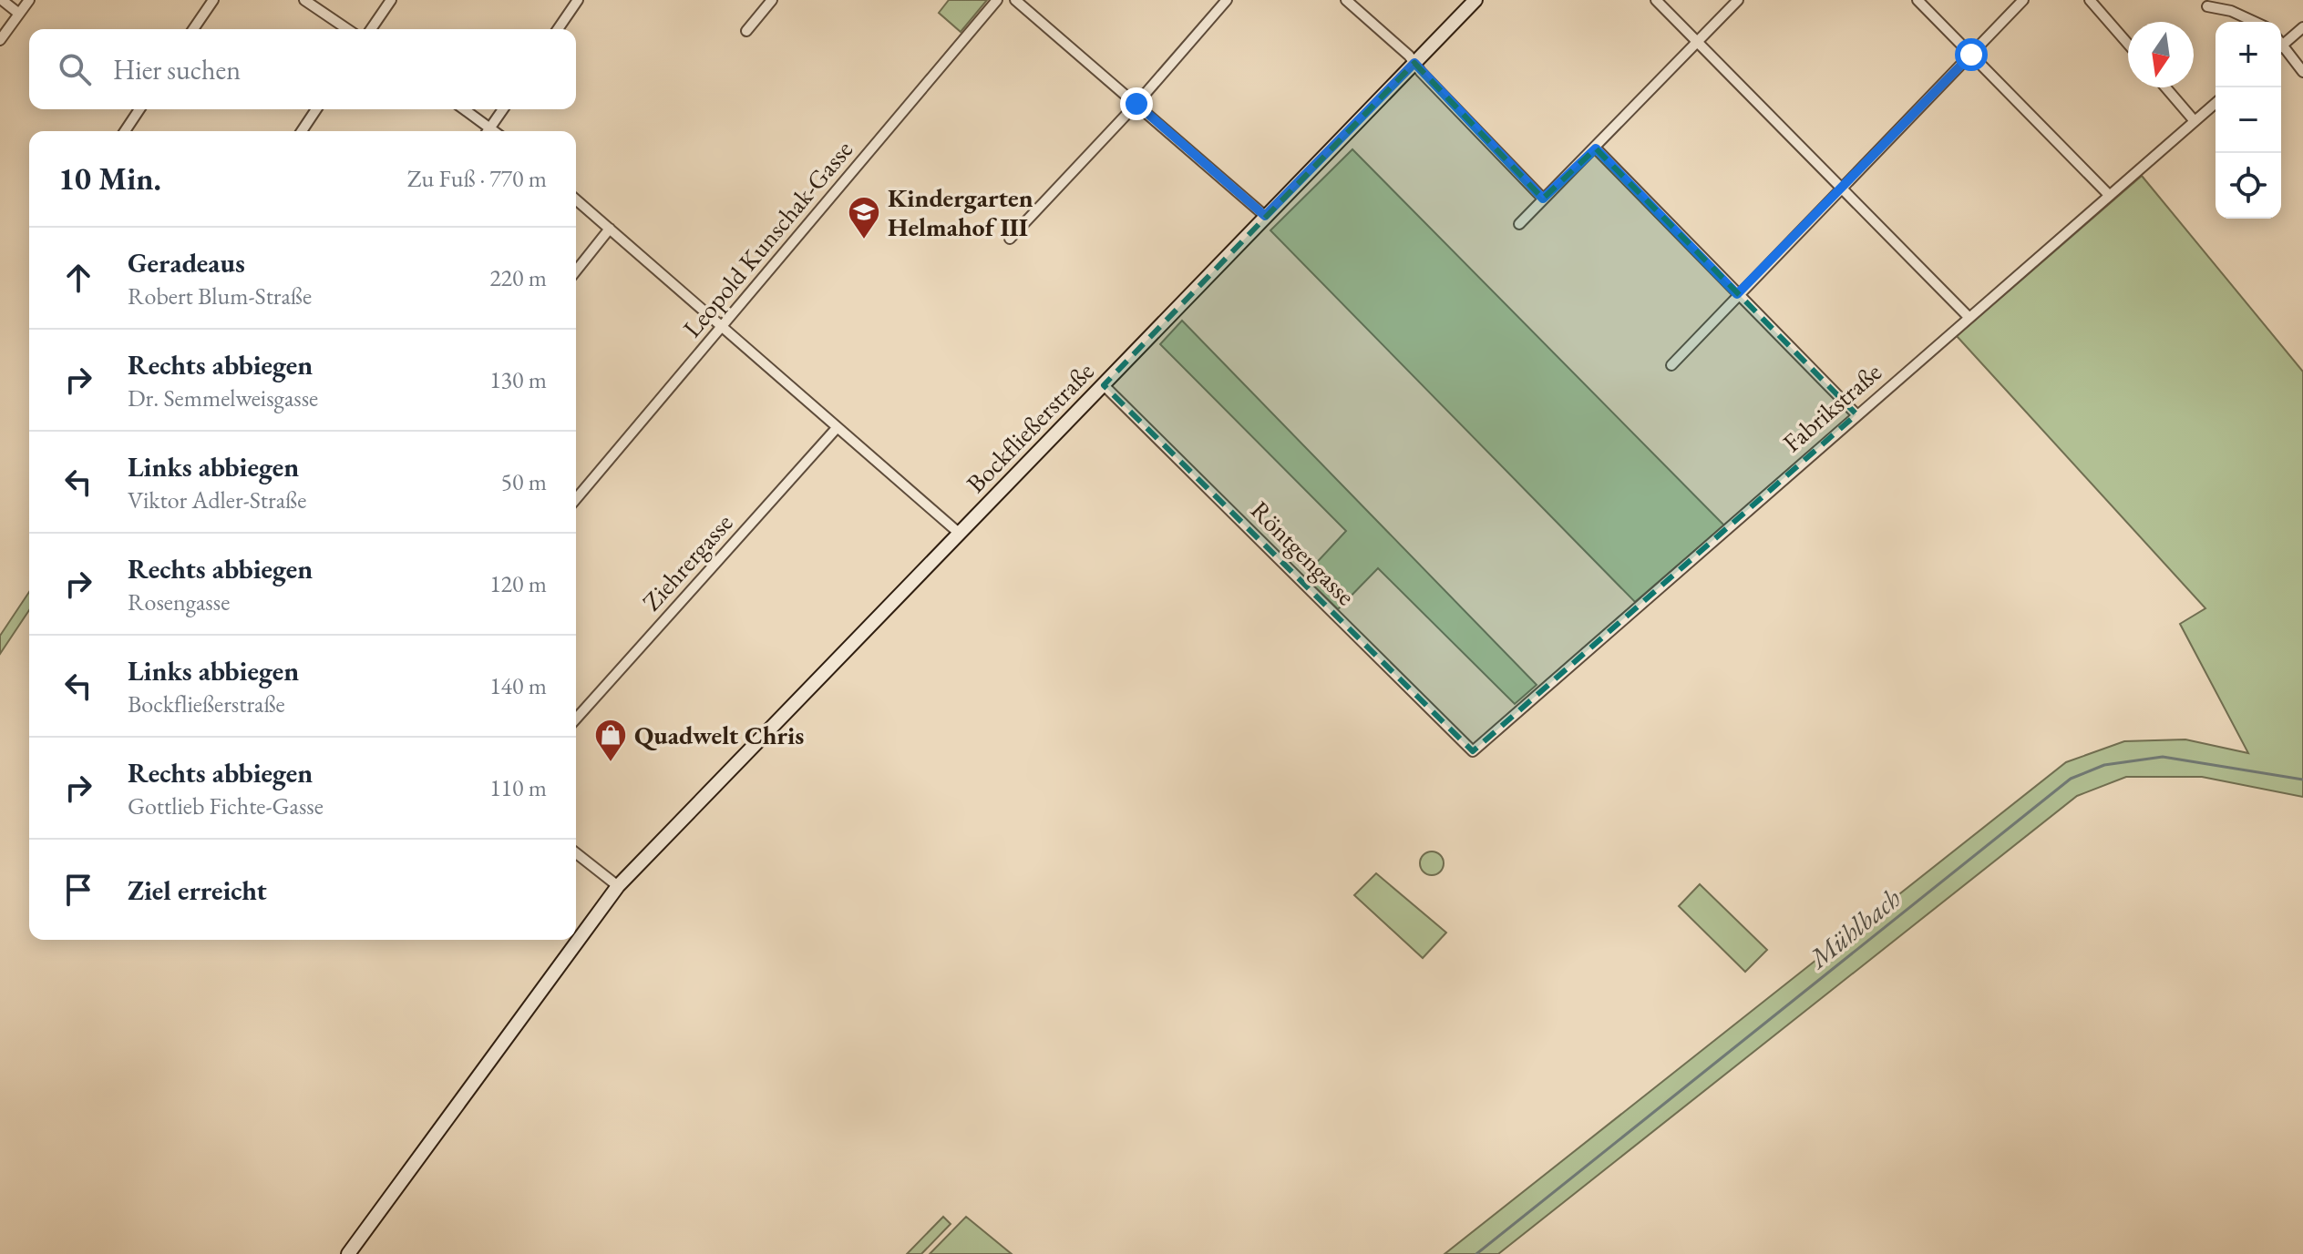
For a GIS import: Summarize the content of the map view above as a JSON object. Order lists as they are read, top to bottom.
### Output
{
  "streets": {
    "main road": ["Bockfließerstraße"],
    "street": [
      "Leopold Kunschak-Gasse",
      "Fabrikstraße",
      "Röntgengasse",
      "Ziehrergasse"
    ]
  },
  "crossings": [
    ["Fabrikstraße", "Röntgengasse"],
    ["Bockfließerstraße", "Röntgengasse"]
  ],
  "water": ["Mühlbach"],
  "places": {
    "school or university": ["Kindergarten Helmahof III"],
    "shop": ["Quadwelt Chris"]
  },
  "north": "bottom",
  "page": {
    "map_buttons": ["+", "−"],
    "search": "Hier suchen",
    "heading": ["10 Min.", "Zu Fuß · 770 m"],
    "list": [
      ["Geradeaus", "Robert Blum-Straße", "220 m"],
      ["Rechts abbiegen", "Dr. Semmelweisgasse", "130 m"],
      ["Links abbiegen", "Viktor Adler-Straße", "50 m"],
      ["Rechts abbiegen", "Rosengasse", "120 m"],
      ["Links abbiegen", "Bockfließerstraße", "140 m"],
      ["Rechts abbiegen", "Gottlieb Fichte-Gasse", "110 m"],
      "Ziel erreicht"
    ]
  }
}
